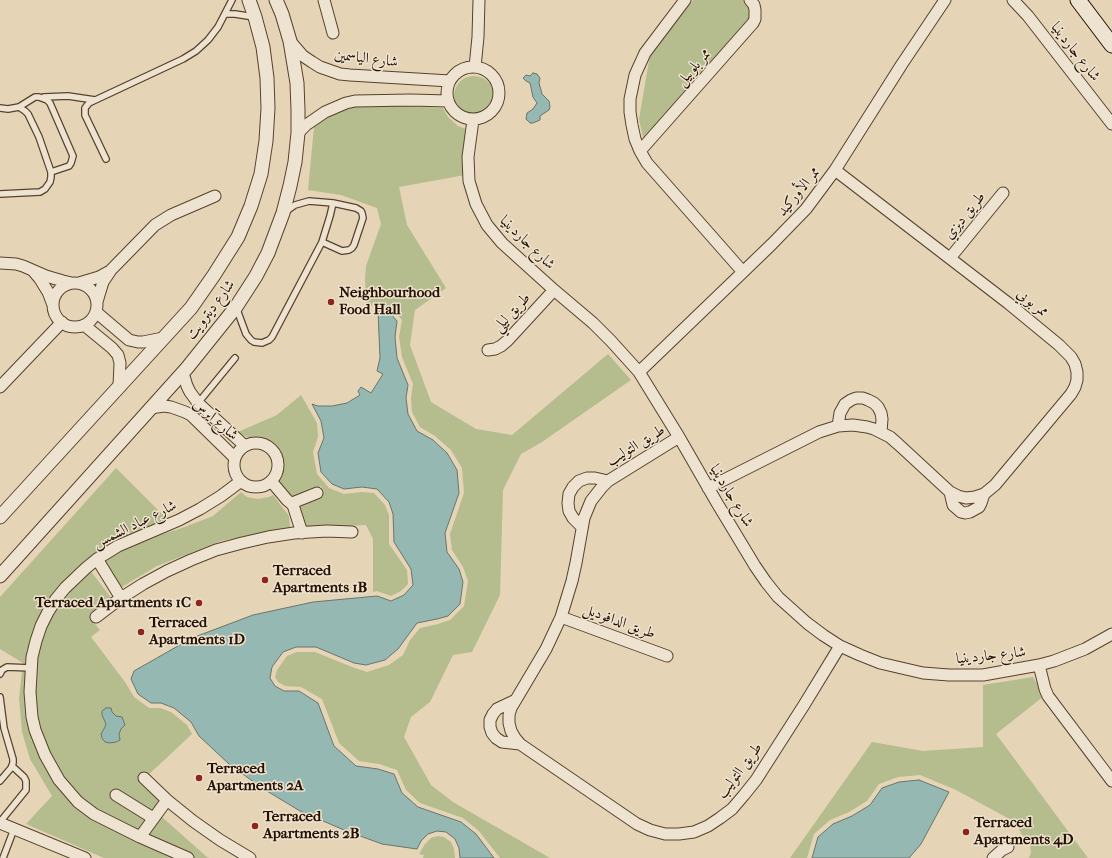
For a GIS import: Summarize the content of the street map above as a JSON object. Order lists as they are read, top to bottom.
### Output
{
  "streets": {
    "street": [
      "شارع جاردينيا",
      "شارع الياسمين",
      "ممر بلوبيل",
      "ممر الأوركيد",
      "طريق ديزي",
      "ممر بوبي",
      "شارع ديترويت",
      "طريق ليلي",
      "شارع آيرس",
      "طريق التوليب",
      "شارع عباد الشمس",
      "طريق الدافوديل"
    ]
  },
  "crossings": [
    ["شارع جاردينيا", "شارع الياسمين"],
    ["شارع جاردينيا", "ممر الأوركيد"],
    ["شارع جاردينيا", "ممر بوبي"],
    ["شارع جاردينيا", "طريق ليلي"],
    ["شارع جاردينيا", "طريق التوليب"],
    ["شارع الياسمين", "شارع ديترويت"],
    ["ممر الأوركيد", "ممر بوبي"],
    ["طريق ديزي", "ممر بوبي"],
    ["شارع ديترويت", "شارع آيرس"],
    ["شارع آيرس", "شارع عباد الشمس"],
    ["طريق التوليب", "طريق الدافوديل"]
  ],
  "places": [
    "Neighbourhood Food Hall",
    "Terraced Apartments 1B",
    "Terraced Apartments 1C",
    "Terraced Apartments 1D",
    "Terraced Apartments 2A",
    "Terraced Apartments 2B",
    "Terraced Apartments 4D"
  ]
}
